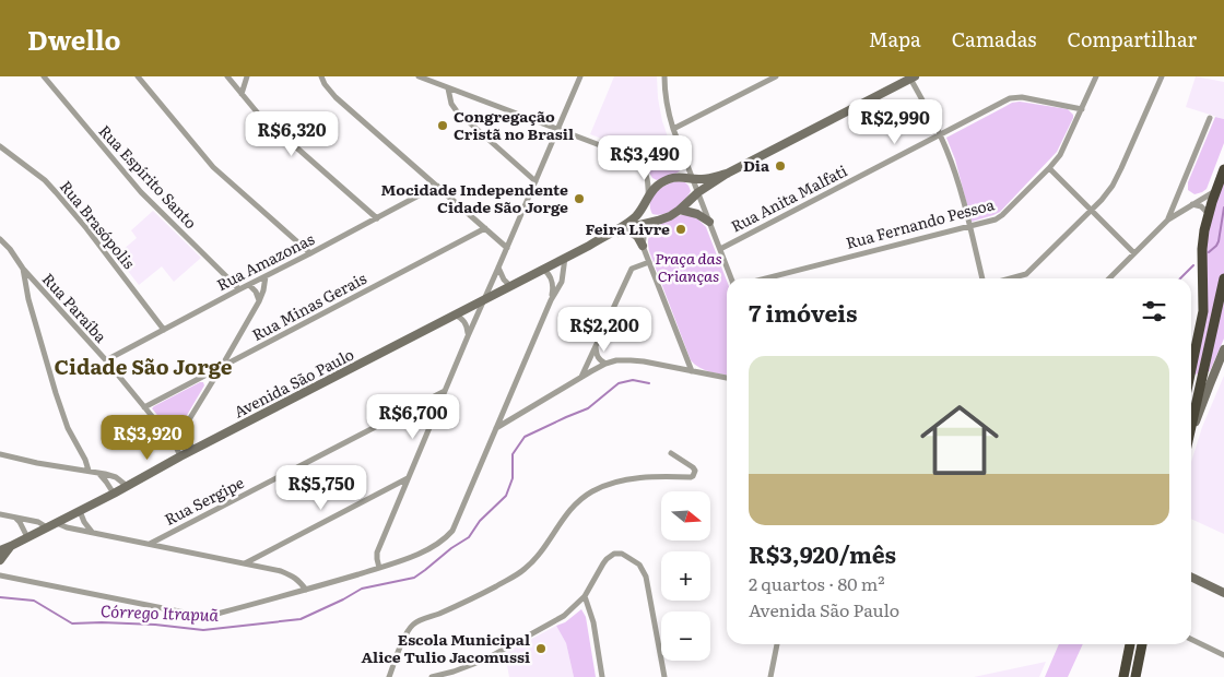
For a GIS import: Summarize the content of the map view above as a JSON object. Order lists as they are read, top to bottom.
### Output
{
  "streets": {
    "main road": ["Avenida São Paulo"],
    "street": [
      "Rua Espírito Santo",
      "Rua Anita Malfati",
      "Rua Fernando Pessoa",
      "Rua Brasópolis",
      "Rua Amazonas",
      "Rua Minas Gerais",
      "Rua Paraíba",
      "Rua Sergipe"
    ]
  },
  "crossings": [
    ["Rua Espírito Santo", "Rua Amazonas"],
    ["Rua Anita Malfati", "Rua Fernando Pessoa"],
    ["Rua Brasópolis", "Rua Amazonas"],
    ["Rua Amazonas", "Rua Paraíba"],
    ["Rua Minas Gerais", "Rua Paraíba"]
  ],
  "districts": ["Cidade São Jorge"],
  "water": ["Córrego Itrapuã"],
  "parks": ["Praça das Crianças"],
  "places": [
    "Congregação Cristã no Brasil",
    "Dia",
    "Mocidade Independente Cidade São Jorge",
    "Feira Livre",
    "Escola Municipal Alice Tulio Jacomussi"
  ],
  "north": "right",
  "page": {
    "header": "Dwello",
    "nav": ["Mapa", "Camadas", "Compartilhar"],
    "price": [
      "R$2,990",
      "R$6,320",
      "R$3,490",
      "R$2,200",
      "R$6,700",
      "R$3,920",
      "R$5,750"
    ],
    "heading": "7 imóveis",
    "list": [
      {
        "name": "R$3,920/mês",
        "note": "2 quartos · 80 m² · Avenida São Paulo"
      }
    ],
    "map_buttons": ["+", "−"]
  }
}
